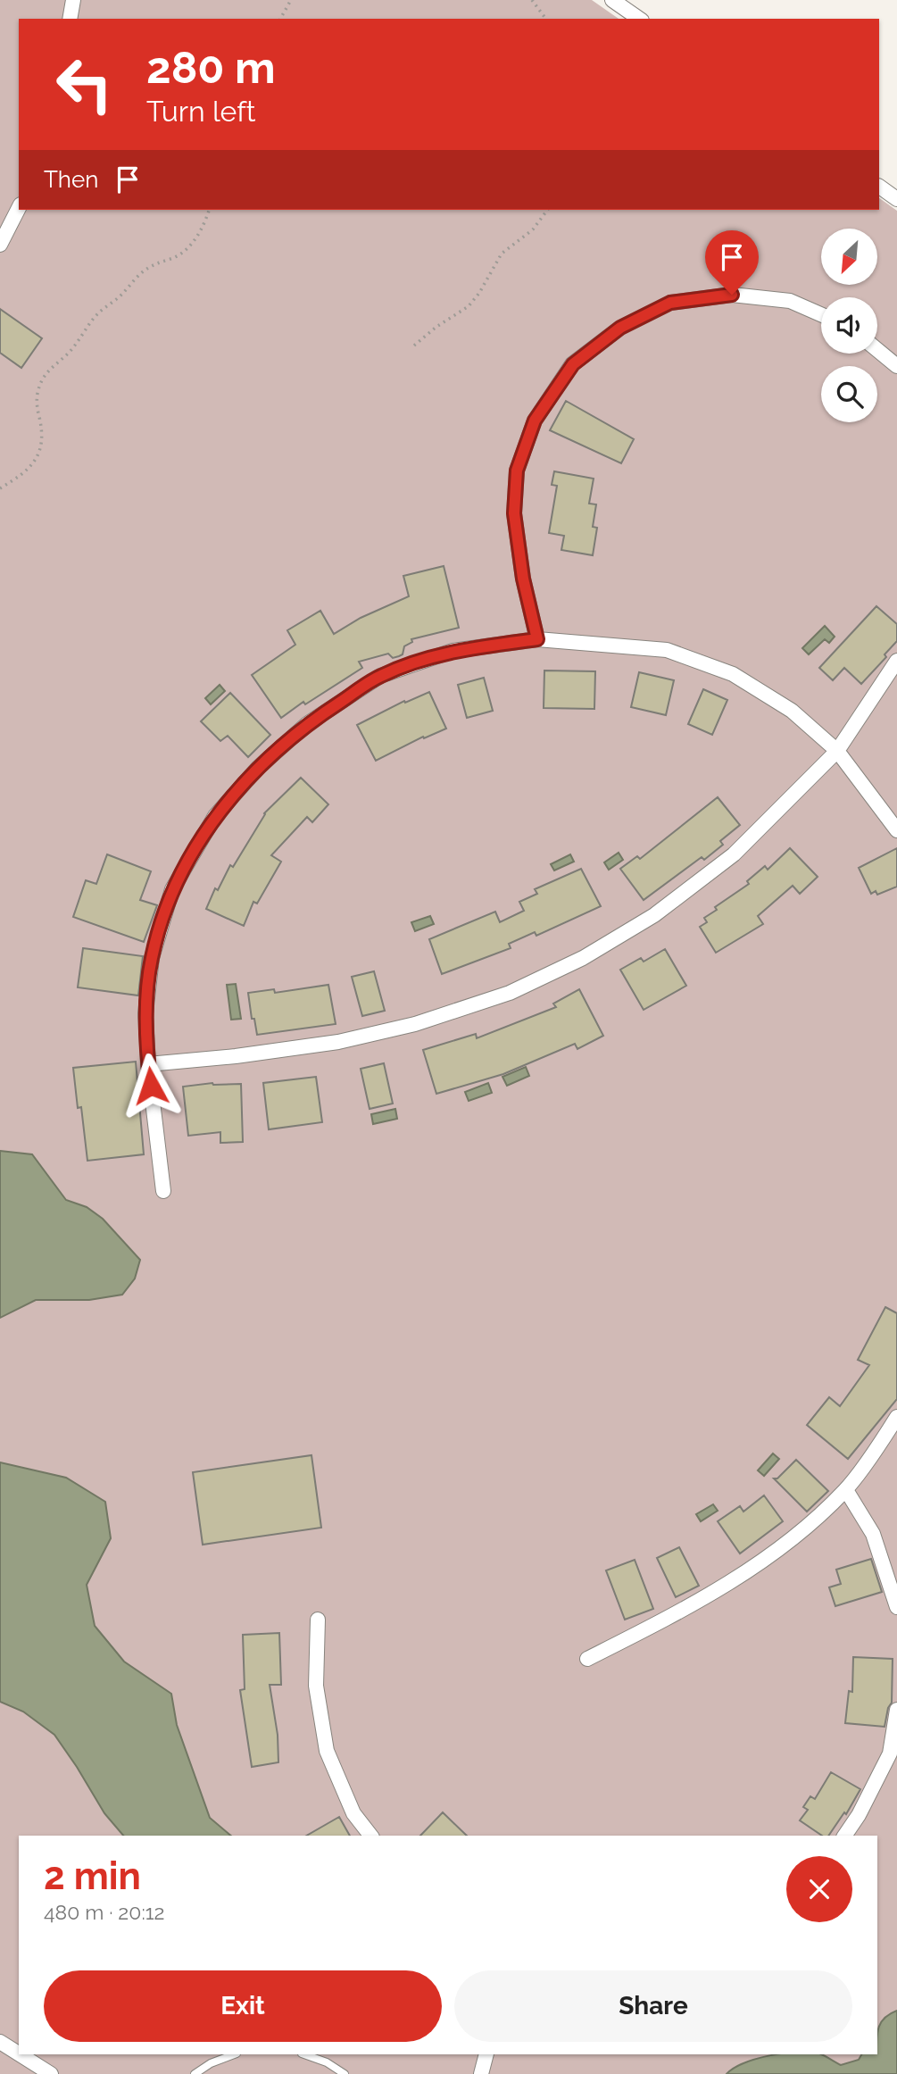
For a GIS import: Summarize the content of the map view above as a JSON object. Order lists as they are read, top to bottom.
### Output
{
  "north": "bottom left",
  "page": {
    "turn": ["280 m", "Turn left"],
    "then": "Then",
    "heading": ["2 min", "480 m · 20:12"],
    "buttons": ["Exit", "Share"]
  }
}
